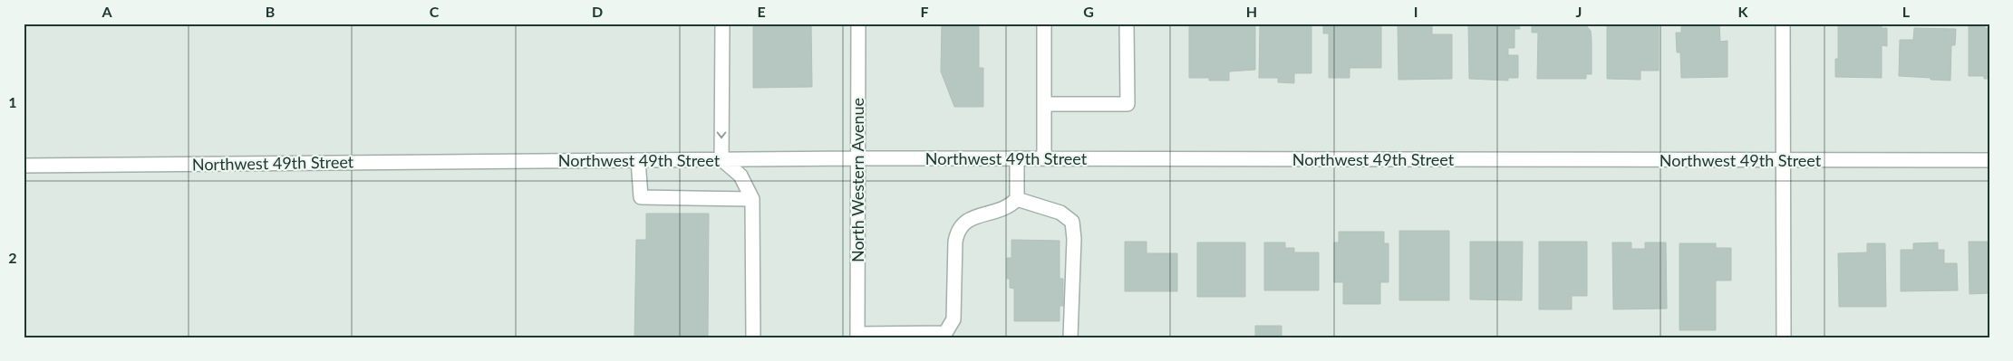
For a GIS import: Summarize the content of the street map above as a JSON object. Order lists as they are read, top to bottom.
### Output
{
  "streets": {
    "street": ["Northwest 49th Street", "North Western Avenue"]
  },
  "crossings": [
    ["Northwest 49th Street", "North Western Avenue"]
  ],
  "grid": {
    "columns": [
      "A",
      "B",
      "C",
      "D",
      "E",
      "F",
      "G",
      "H",
      "I",
      "J",
      "K",
      "L"
    ],
    "rows": ["1", "2"]
  }
}
